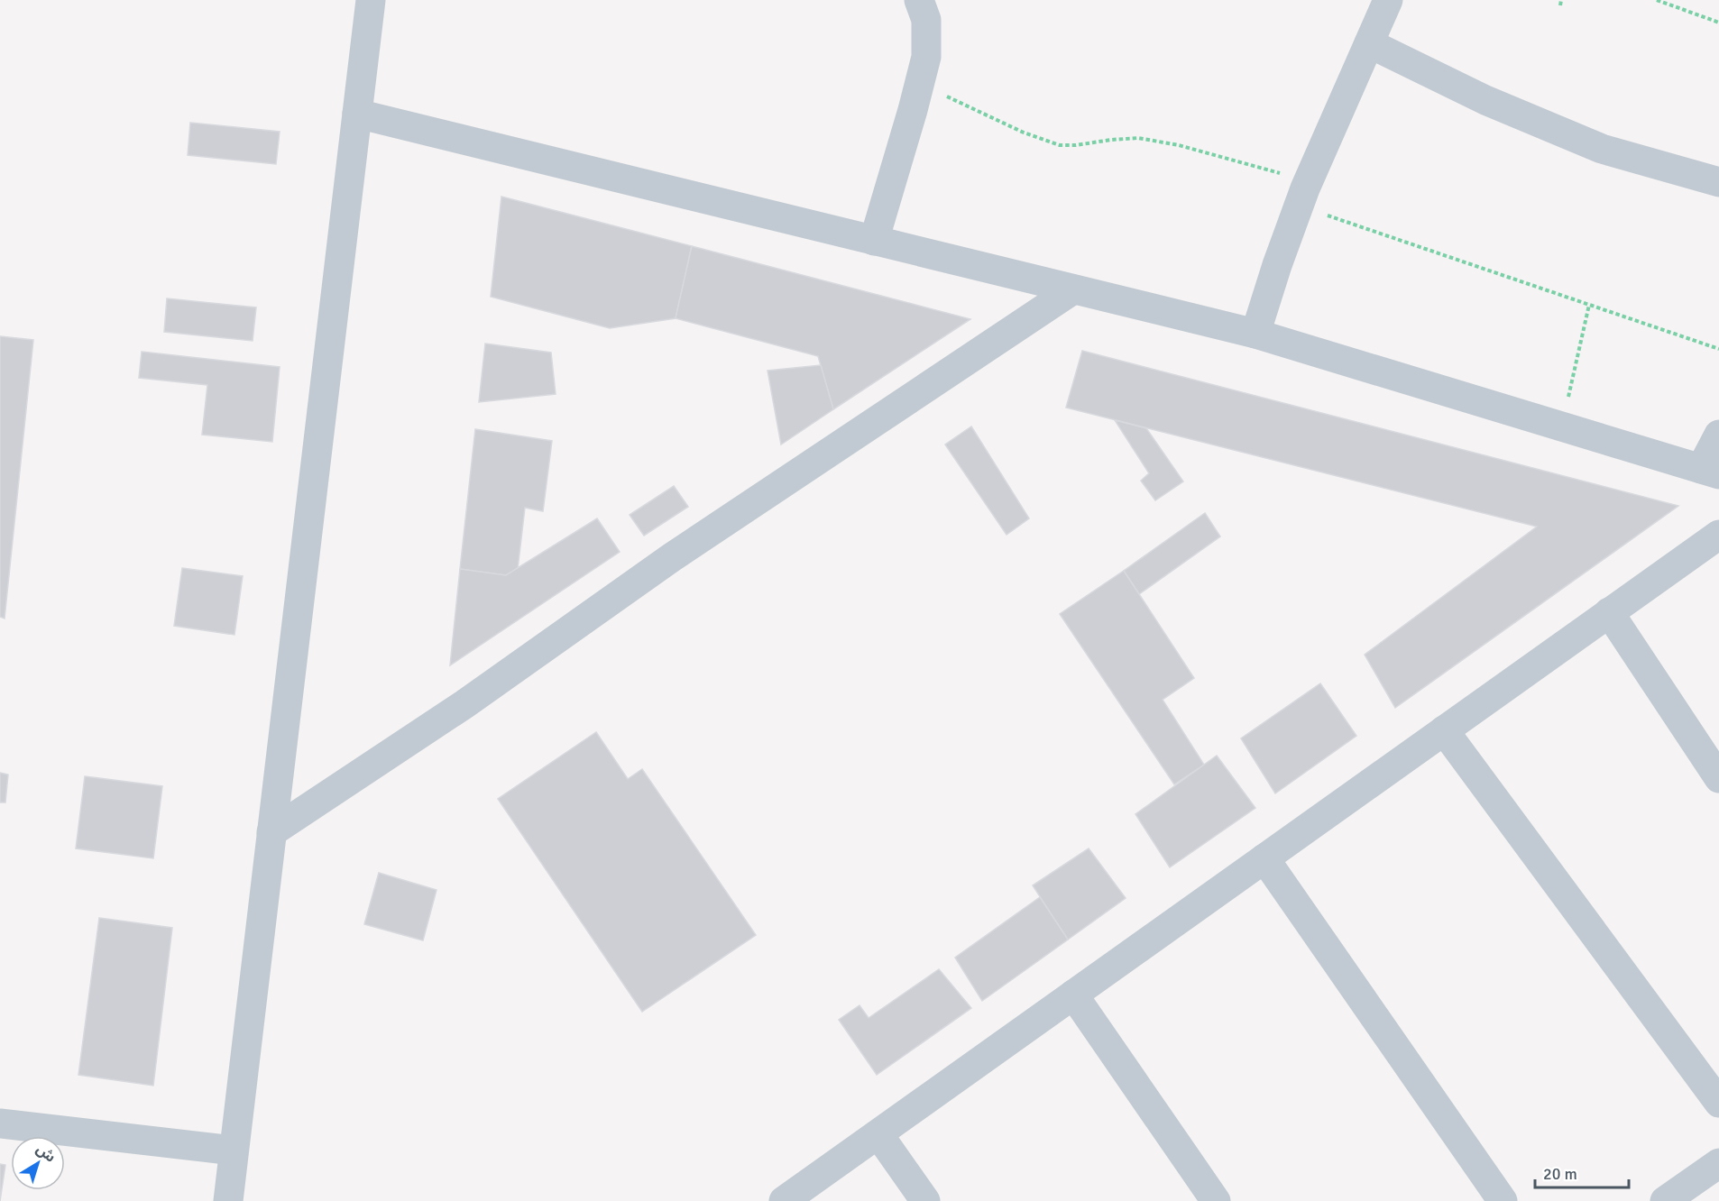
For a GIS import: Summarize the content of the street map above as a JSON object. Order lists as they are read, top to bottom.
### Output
{
  "scale_bar": "20 m",
  "north": "top right"
}
